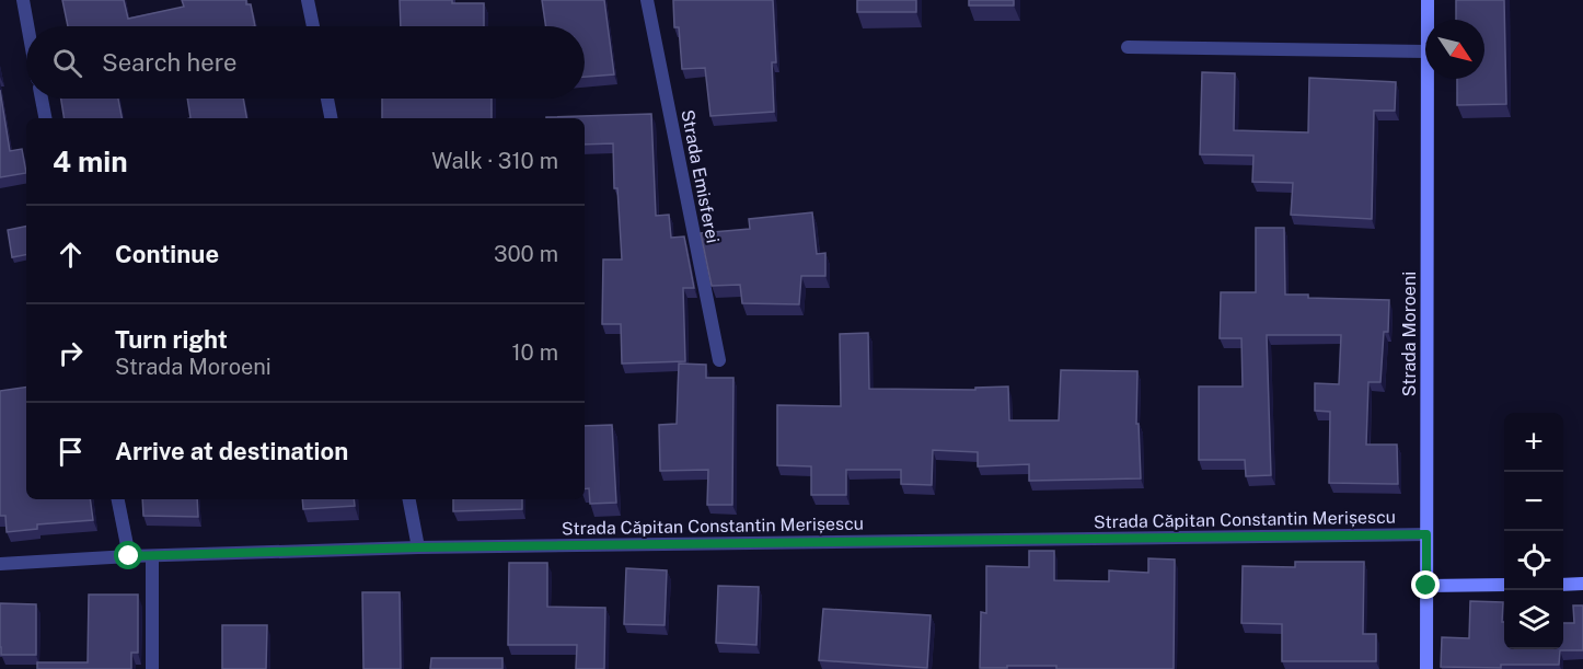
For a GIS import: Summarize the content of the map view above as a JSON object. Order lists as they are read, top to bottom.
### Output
{
  "streets": {
    "street": ["Strada Emisferei", "Strada Moroeni", "Strada Căpitan Constantin Merișescu"]
  },
  "crossings": [
    ["Strada Moroeni", "Strada Căpitan Constantin Merișescu"]
  ],
  "north": "bottom right",
  "page": {
    "search": "Search here",
    "heading": ["4 min", "Walk · 310 m"],
    "list": [
      ["Continue", "300 m"],
      ["Turn right", "Strada Moroeni", "10 m"],
      "Arrive at destination"
    ],
    "map_buttons": ["+", "−"]
  }
}
